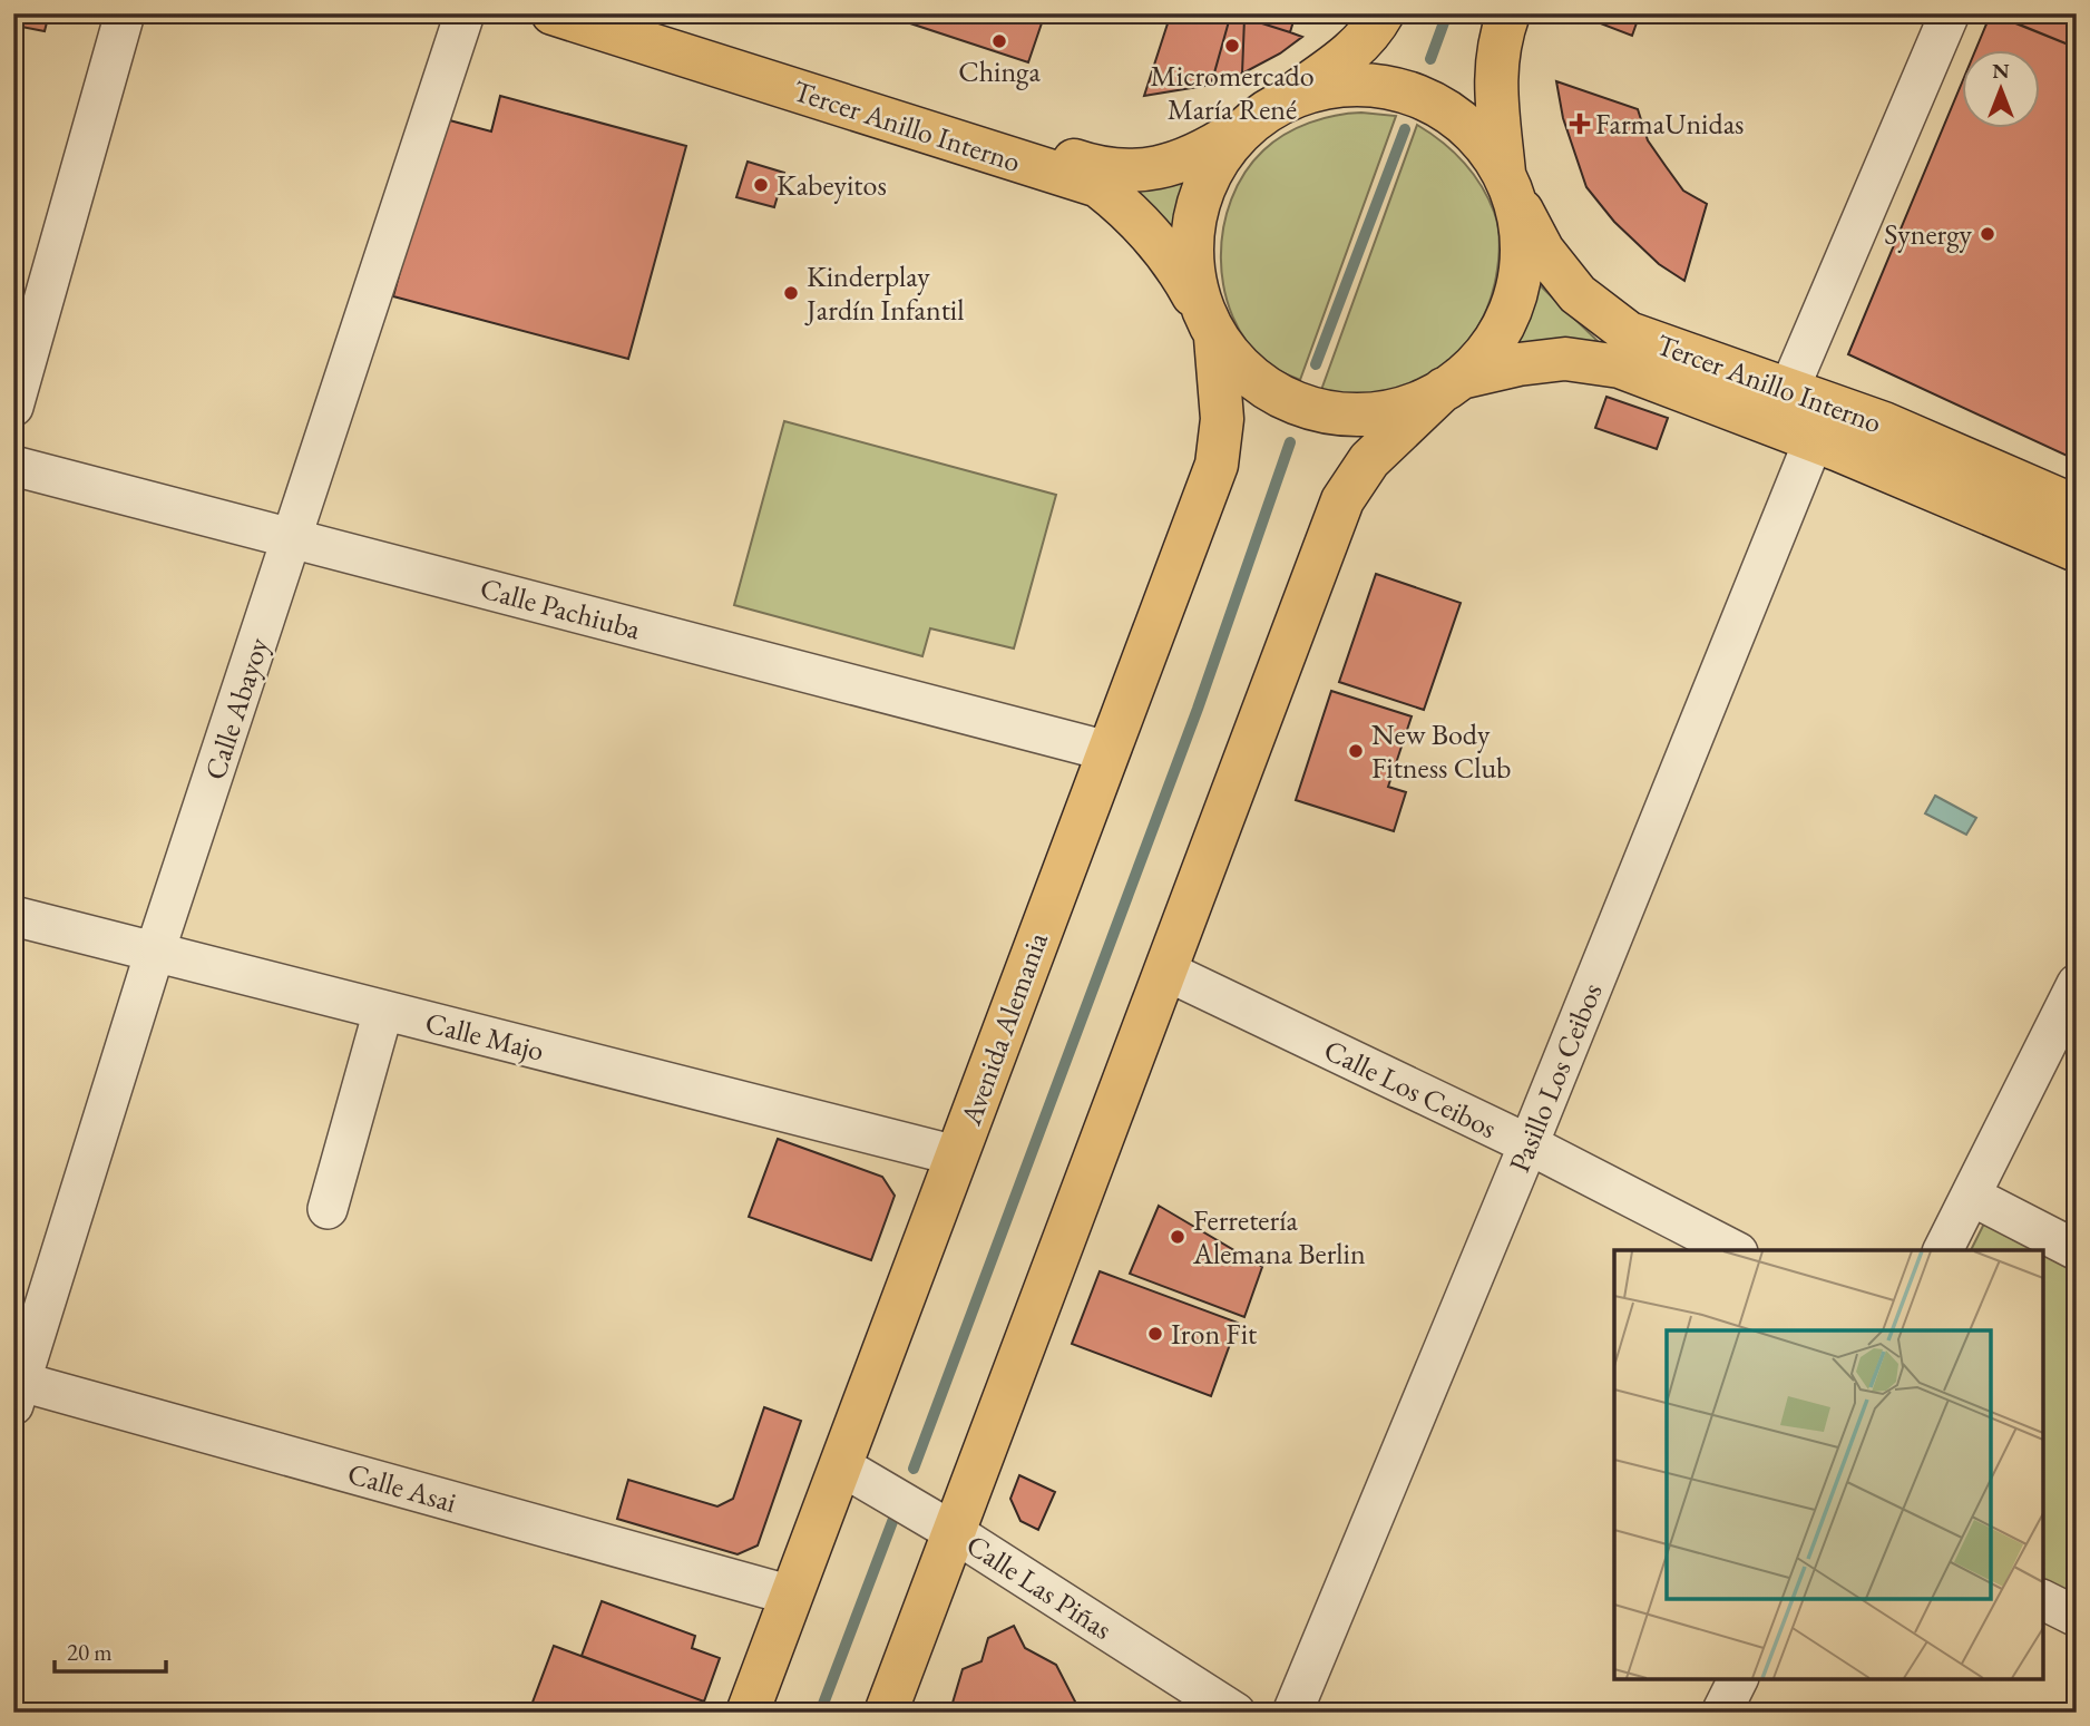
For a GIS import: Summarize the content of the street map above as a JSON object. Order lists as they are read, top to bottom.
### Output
{
  "streets": {
    "main road": ["Tercer Anillo Interno", "Avenida Alemania"],
    "street": [
      "Calle Pachiuba",
      "Calle Abayoy",
      "Calle Majo",
      "Pasillo Los Ceibos",
      "Calle Los Ceibos",
      "Calle Asai",
      "Calle Las Piñas"
    ]
  },
  "crossings": [
    ["Tercer Anillo Interno", "Avenida Alemania"],
    ["Tercer Anillo Interno", "Pasillo Los Ceibos"],
    ["Calle Pachiuba", "Calle Abayoy"],
    ["Calle Pachiuba", "Avenida Alemania"],
    ["Calle Abayoy", "Calle Majo"],
    ["Calle Abayoy", "Calle Asai"],
    ["Avenida Alemania", "Calle Majo"],
    ["Avenida Alemania", "Calle Asai"],
    ["Avenida Alemania", "Calle Las Piñas"],
    ["Pasillo Los Ceibos", "Calle Los Ceibos"]
  ],
  "places": {
    "other": [
      "Chinga",
      "Micromercado María René",
      "Kabeyitos",
      "Synergy",
      "Kinderplay Jardín Infantil",
      "New Body Fitness Club",
      "Ferretería Alemana Berlin",
      "Iron Fit"
    ],
    "health": ["FarmaUnidas"]
  },
  "scale_bar": "20 m",
  "north": "top"
}
